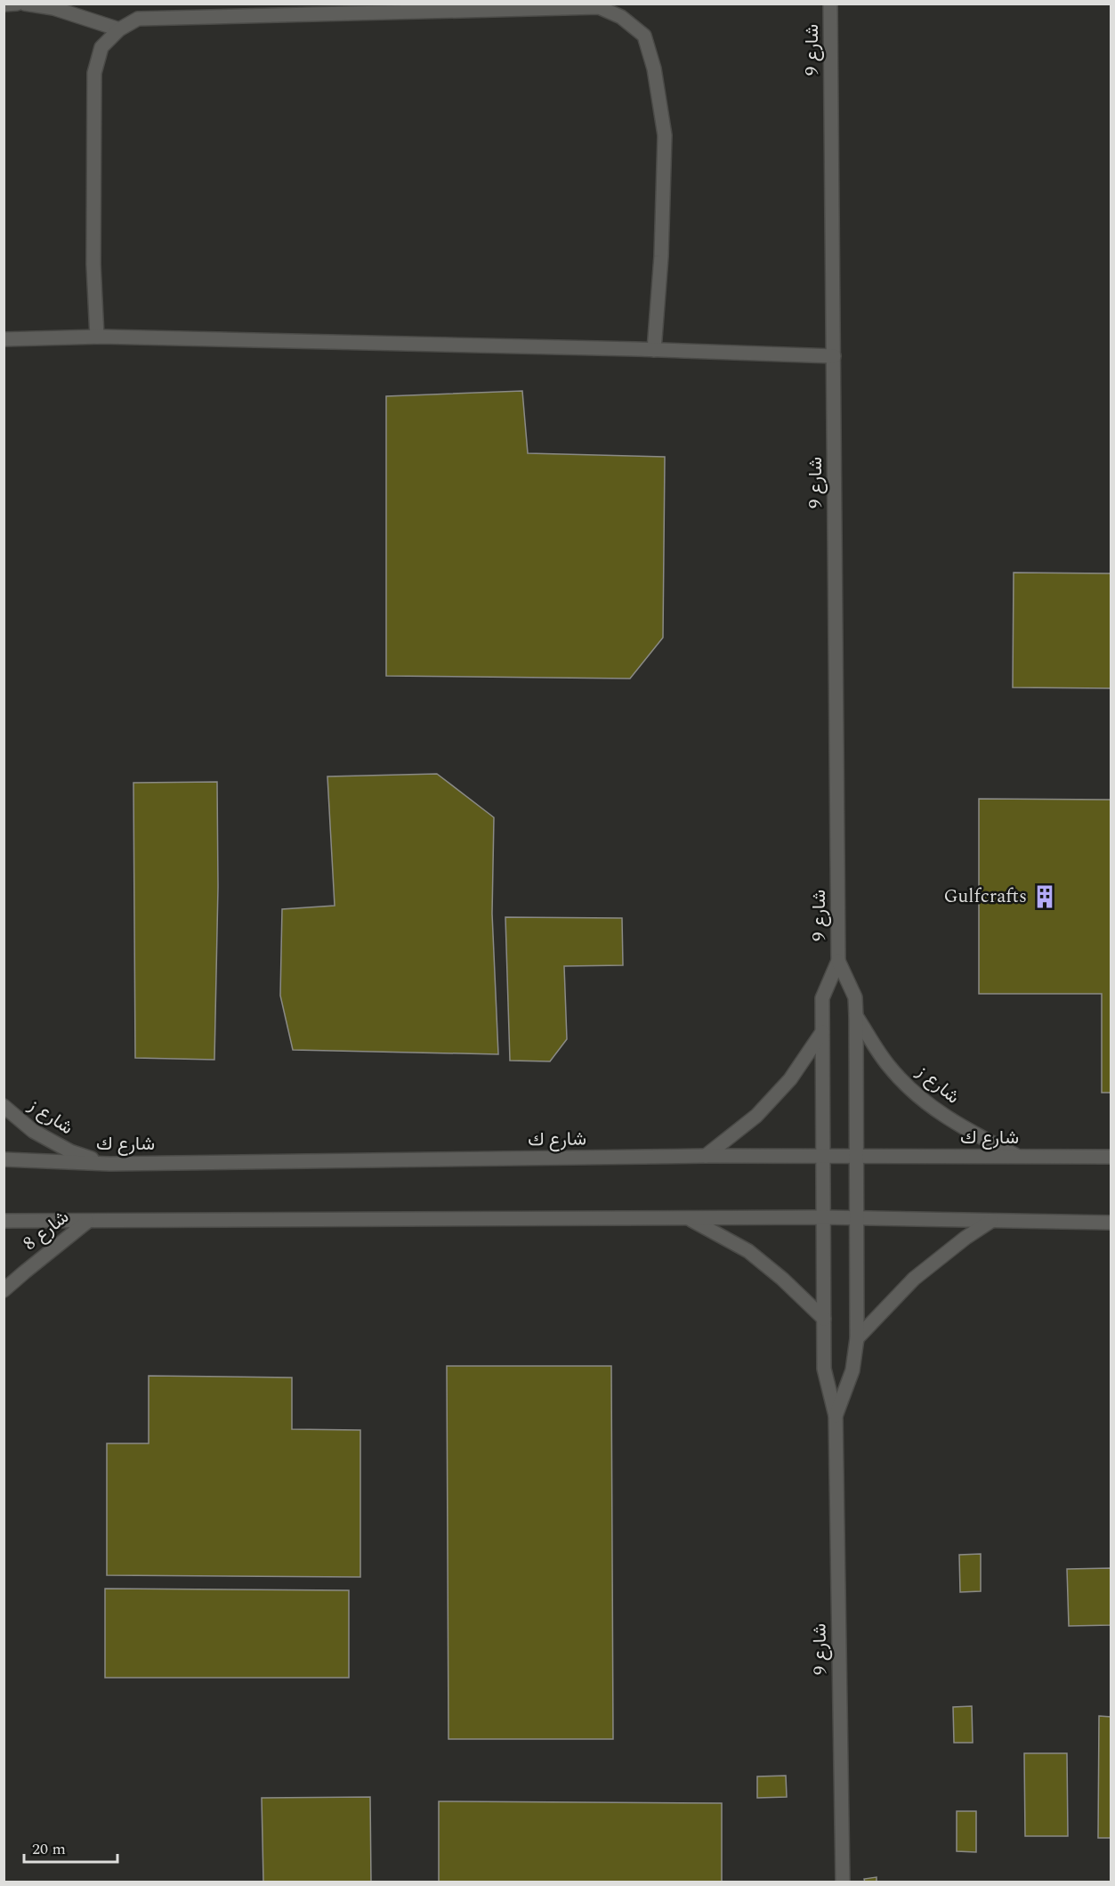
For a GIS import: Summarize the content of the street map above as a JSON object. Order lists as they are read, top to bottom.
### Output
{
  "streets": {
    "street": [
      "شارع 9",
      "شارع ز",
      "شارع ك",
      "شارع 8"
    ]
  },
  "crossings": [
    ["شارع 9", "شارع ز"],
    ["شارع 9", "شارع ك"],
    ["شارع ز", "شارع ك"]
  ],
  "places": {
    "building": ["Gulfcrafts"]
  },
  "scale_bar": "20 m"
}
